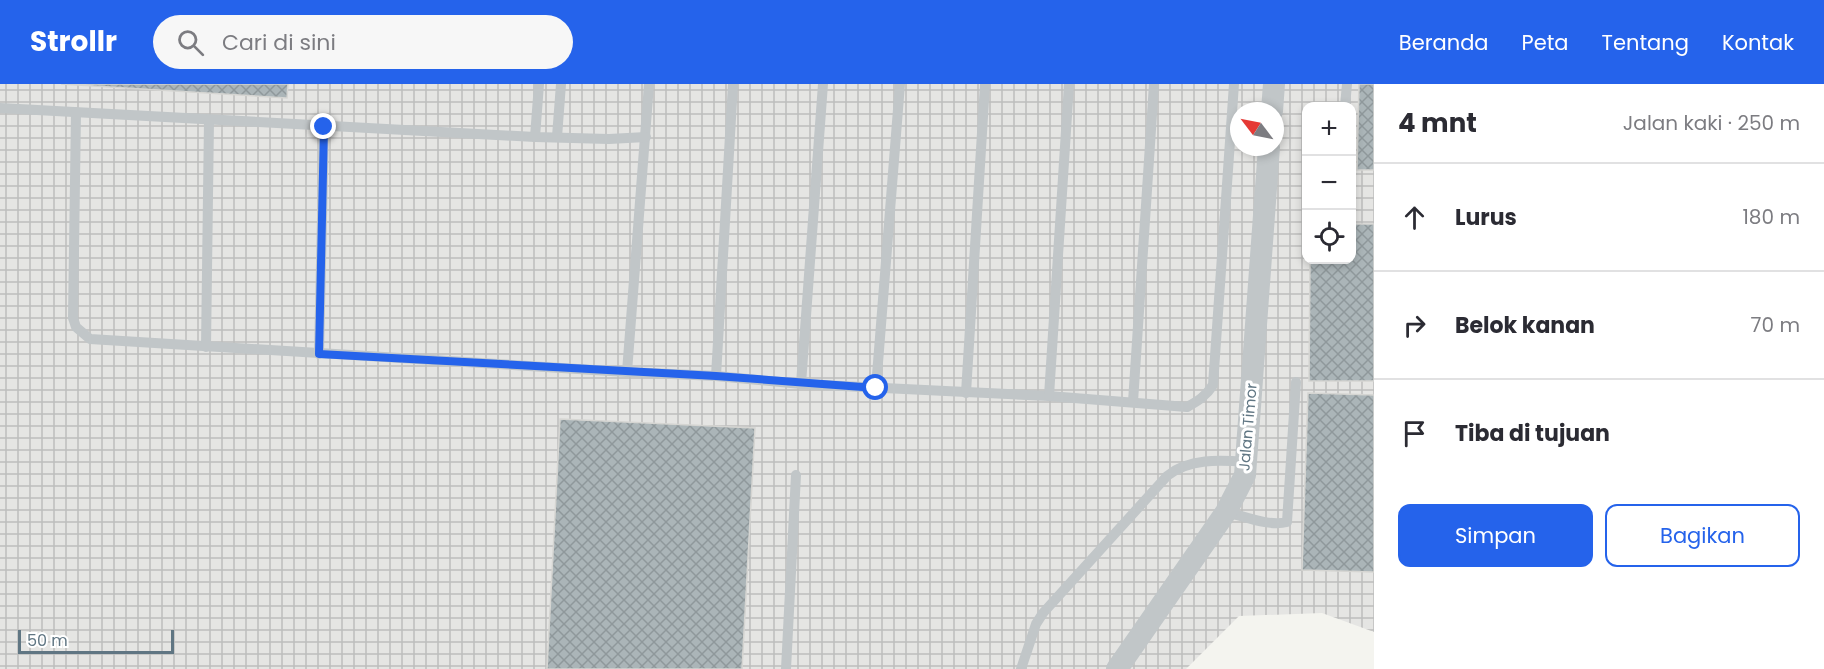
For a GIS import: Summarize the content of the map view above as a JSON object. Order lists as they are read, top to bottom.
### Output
{
  "streets": {
    "street": ["Jalan Timor"]
  },
  "scale_bar": "50 m",
  "north": "top left",
  "page": {
    "header": "Strollr",
    "search": "Cari di sini",
    "nav": [
      "Beranda",
      "Peta",
      "Tentang",
      "Kontak"
    ],
    "heading": ["4 mnt", "Jalan kaki · 250 m"],
    "map_buttons": ["+", "−"],
    "list": [
      ["Lurus", "180 m"],
      ["Belok kanan", "70 m"],
      "Tiba di tujuan"
    ],
    "buttons": ["Simpan", "Bagikan"],
    "scale": "50 m"
  }
}
